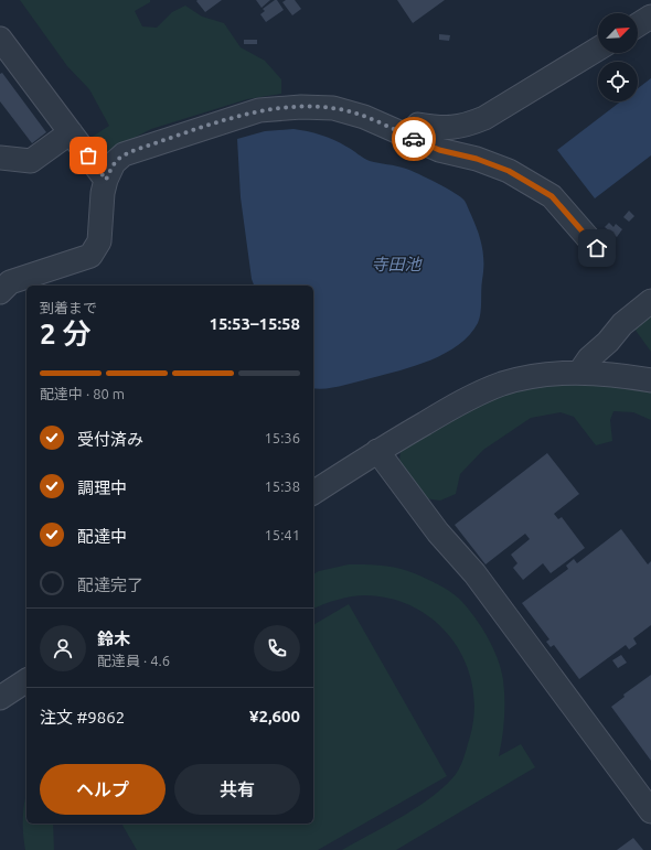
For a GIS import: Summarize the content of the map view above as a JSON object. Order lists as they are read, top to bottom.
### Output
{
  "water": ["寺田池"],
  "north": "top right",
  "page": {
    "heading": ["2 分", "到着まで", "15:53–15:58"],
    "panel": [
      "鈴木",
      "配達員 · 4.6",
      "注文 #9862",
      "¥2,600"
    ],
    "bar": "配達中 · 80 m",
    "list": [
      ["受付済み", "15:36"],
      ["調理中", "15:38"],
      ["配達中", "15:41"],
      "配達完了"
    ],
    "buttons": ["ヘルプ", "共有"]
  }
}
